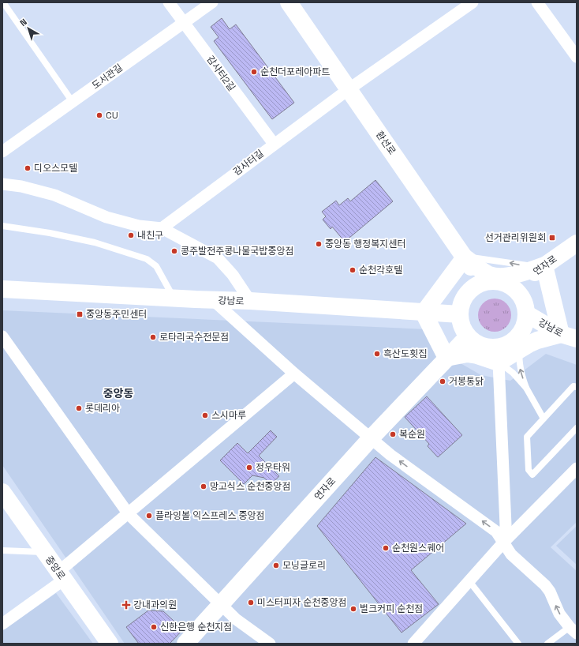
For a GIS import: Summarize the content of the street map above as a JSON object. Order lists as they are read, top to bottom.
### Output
{
  "streets": {
    "main road": [
      "환선로",
      "연자로",
      "강남로",
      "중앙로"
    ],
    "street": ["감사터2길", "도서관길", "감사터길"]
  },
  "crossings": [
    ["감사터2길", "도서관길"],
    ["감사터2길", "감사터길"],
    ["환선로", "감사터길"],
    ["환선로", "연자로"],
    ["환선로", "강남로"],
    ["연자로", "강남로"]
  ],
  "districts": ["중앙동"],
  "places": {
    "other": [
      "순천더포레아파트",
      "CU",
      "디오스모텔",
      "내친구",
      "중앙동 행정복지센터",
      "콩주발전주콩나물국밥중앙점",
      "순천각호텔",
      "로타리국수전문점",
      "흑산도횟집",
      "거봉통닭",
      "롯데리아",
      "스시마루",
      "복순원",
      "정우타워",
      "망고식스 순천중앙점",
      "플라잉볼 익스프레스 중앙점",
      "순천원스퀘어",
      "모닝글로리",
      "미스터피자 순천중앙점",
      "벌크커피 순천점",
      "신한은행 순천지점"
    ],
    "transit": ["선거관리위원회", "중앙동주민센터"],
    "health": ["강내과의원"]
  },
  "north": "top left"
}
